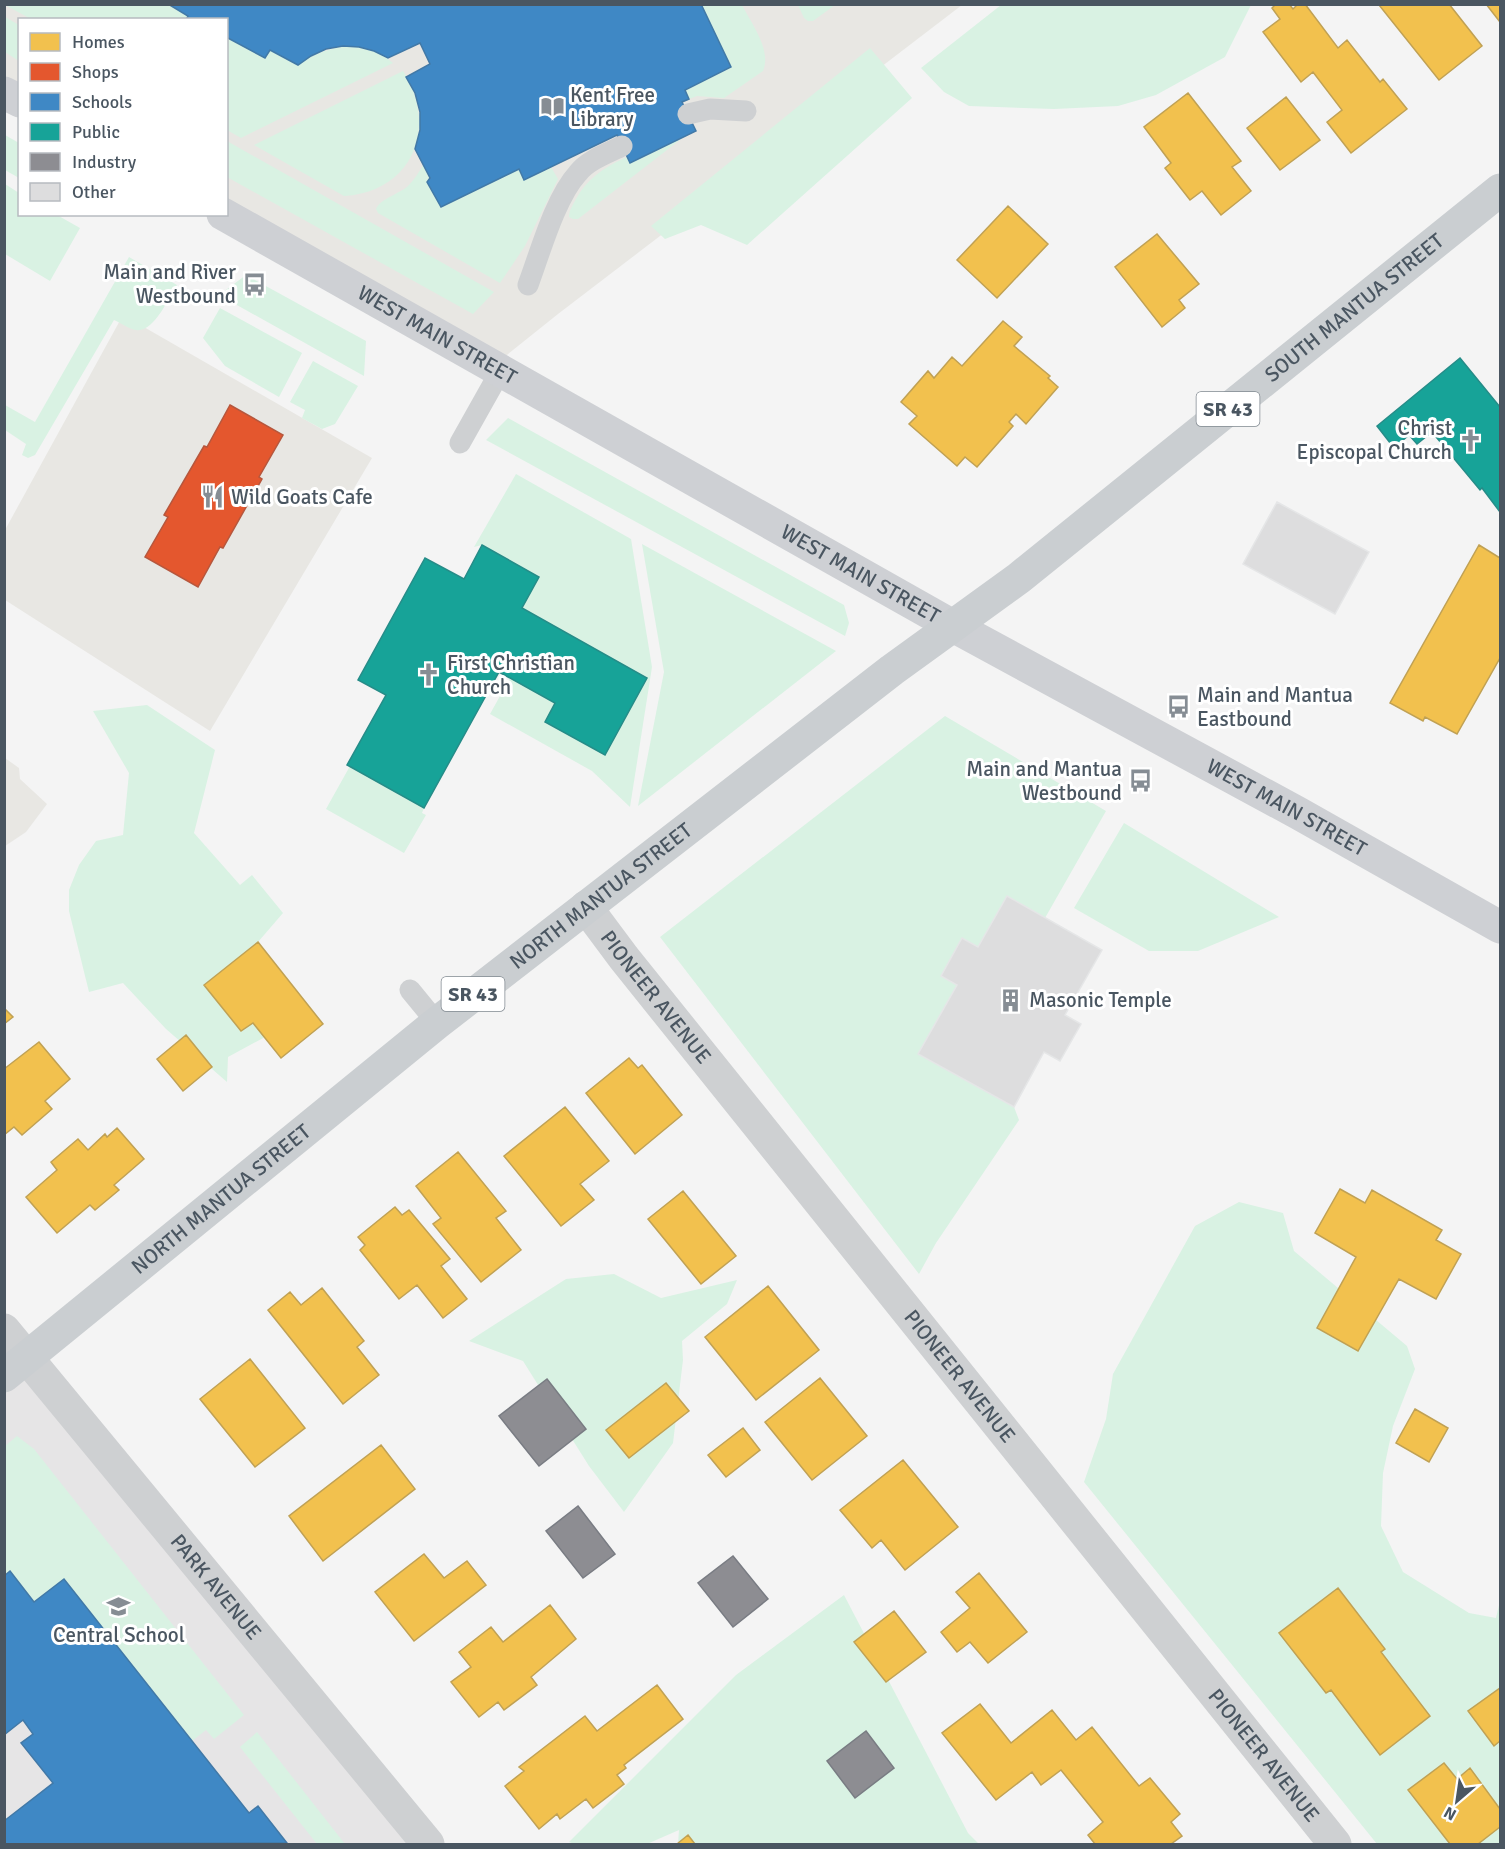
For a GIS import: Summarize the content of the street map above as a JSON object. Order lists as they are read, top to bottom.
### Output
{
  "streets": {
    "main road": [
      "SOUTH MANTUA STREET",
      "WEST MAIN STREET",
      "SR 43",
      "NORTH MANTUA STREET"
    ],
    "street": ["PIONEER AVENUE", "PARK AVENUE"]
  },
  "crossings": [
    ["SOUTH MANTUA STREET", "WEST MAIN STREET"],
    ["SOUTH MANTUA STREET", "NORTH MANTUA STREET"],
    ["WEST MAIN STREET", "NORTH MANTUA STREET"],
    ["NORTH MANTUA STREET", "PIONEER AVENUE"],
    ["NORTH MANTUA STREET", "PARK AVENUE"]
  ],
  "places": {
    "library": ["Kent Free Library"],
    "bus stop": ["Main and River Westbound", "Main and Mantua Eastbound", "Main and Mantua Westbound"],
    "church": ["Christ Episcopal Church", "First Christian Church"],
    "restaurant": ["Wild Goats Cafe"],
    "building": ["Masonic Temple"],
    "school or university": ["Central School"]
  },
  "legend": [
    "Homes",
    "Shops",
    "Schools",
    "Public",
    "Industry",
    "Other"
  ],
  "north": "bottom left"
}
